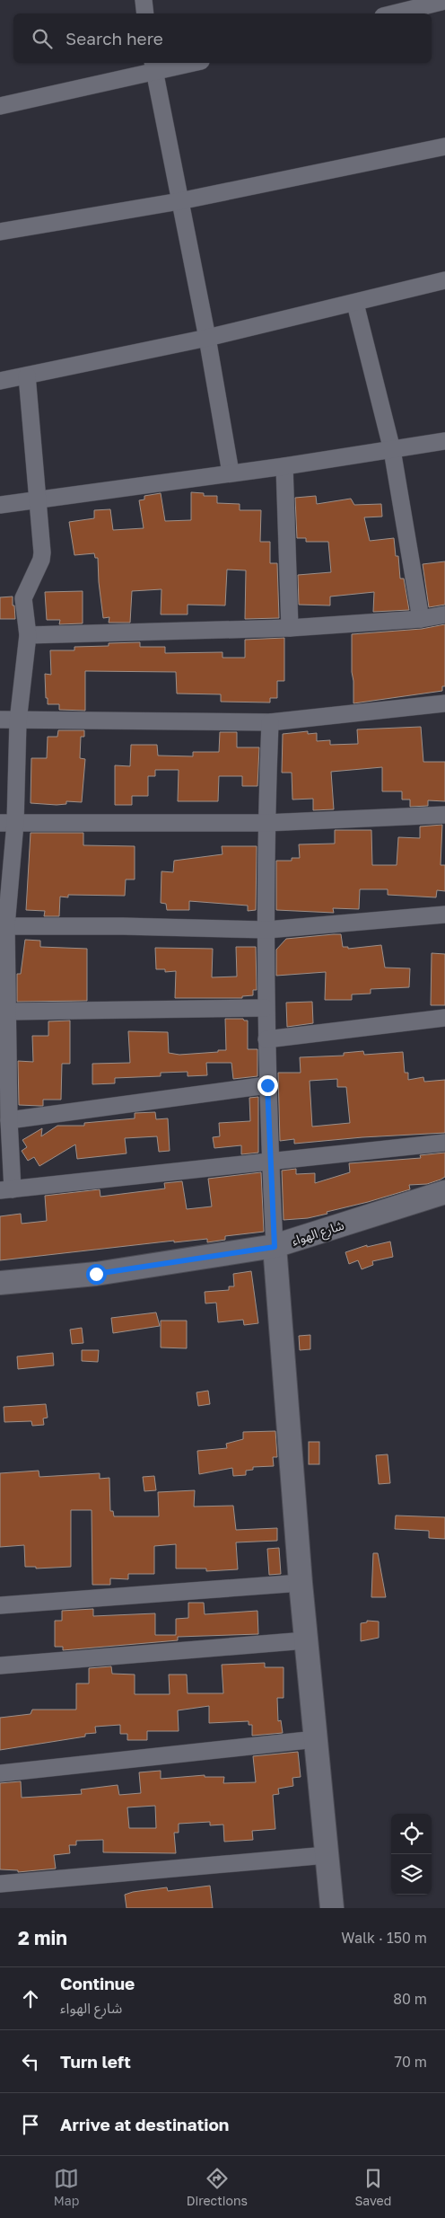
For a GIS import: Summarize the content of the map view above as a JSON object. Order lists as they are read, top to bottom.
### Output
{
  "streets": {
    "street": ["شارع الهواء"]
  },
  "page": {
    "search": "Search here",
    "heading": ["2 min", "Walk · 150 m"],
    "list": [
      ["Continue", "شارع الهواء", "80 m"],
      ["Turn left", "70 m"],
      "Arrive at destination"
    ],
    "nav": ["Map", "Directions", "Saved"]
  }
}
